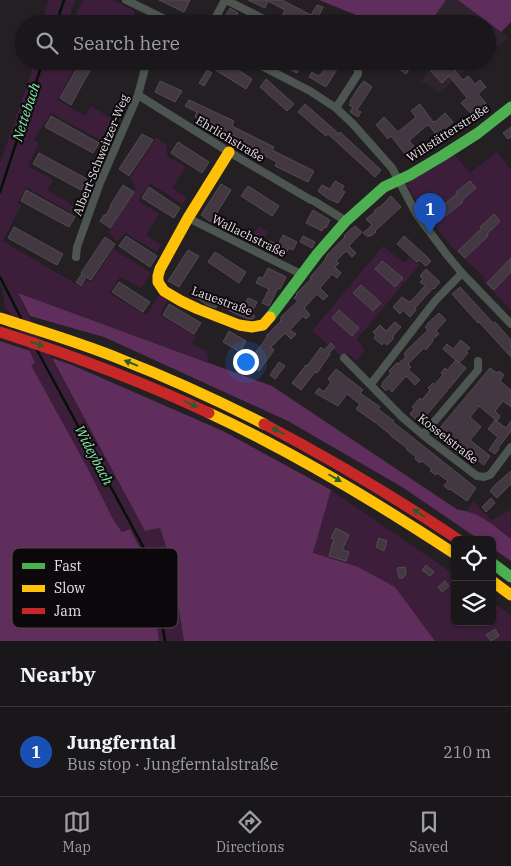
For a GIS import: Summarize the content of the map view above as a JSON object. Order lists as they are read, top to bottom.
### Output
{
  "streets": {
    "main road": ["Willstätterstraße", "Lauestraße"],
    "street": [
      "Ehrlichstraße",
      "Albert-Schweitzer-Weg",
      "Wallachstraße",
      "Kosselstraße"
    ]
  },
  "crossings": [
    ["Willstätterstraße", "Lauestraße"],
    ["Ehrlichstraße", "Albert-Schweitzer-Weg"],
    ["Ehrlichstraße", "Lauestraße"],
    ["Wallachstraße", "Lauestraße"]
  ],
  "water": ["Nettebach", "Wideybach"],
  "legend": ["Fast", "Slow", "Jam"],
  "page": {
    "search": "Search here",
    "pins": "1",
    "heading": "Nearby",
    "list": [
      {
        "mark": "1",
        "name": "Jungferntal",
        "note": "Bus stop · Jungferntalstraße",
        "value": "210 m"
      }
    ],
    "nav": ["Map", "Directions", "Saved"]
  }
}
